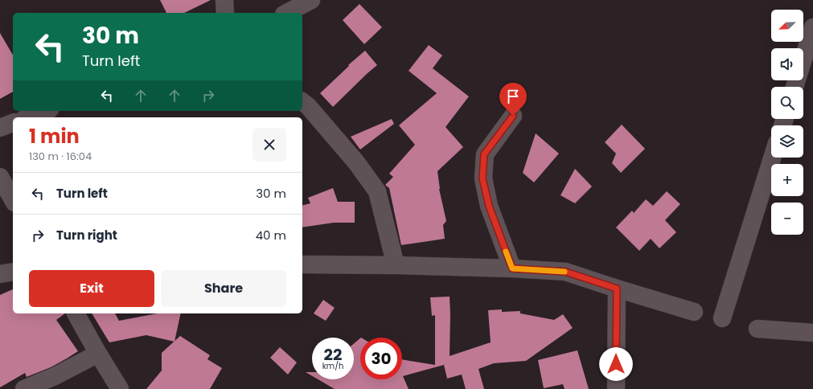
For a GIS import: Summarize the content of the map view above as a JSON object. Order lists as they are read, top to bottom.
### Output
{
  "north": "bottom left",
  "page": {
    "map_buttons": ["+", "−"],
    "turn": ["30 m", "Turn left"],
    "heading": ["1 min", "130 m · 16:04"],
    "list": [
      {
        "name": "Turn left",
        "value": "30 m"
      },
      {
        "name": "Turn right",
        "value": "40 m"
      }
    ],
    "buttons": ["Exit", "Share"],
    "speed": "22 km/h",
    "limit": "30"
  }
}
